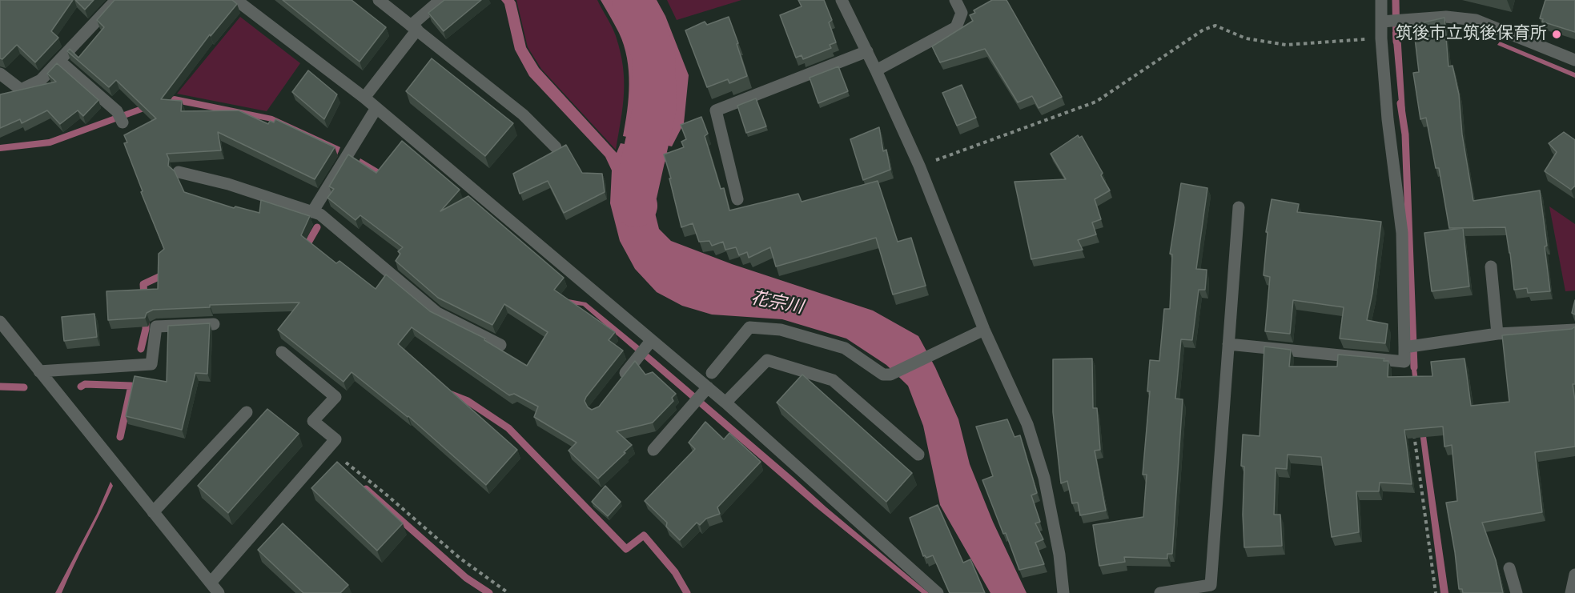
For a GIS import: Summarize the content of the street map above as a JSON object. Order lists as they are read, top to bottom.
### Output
{
  "water": ["花宗川"],
  "places": ["筑後市立筑後保育所"]
}
